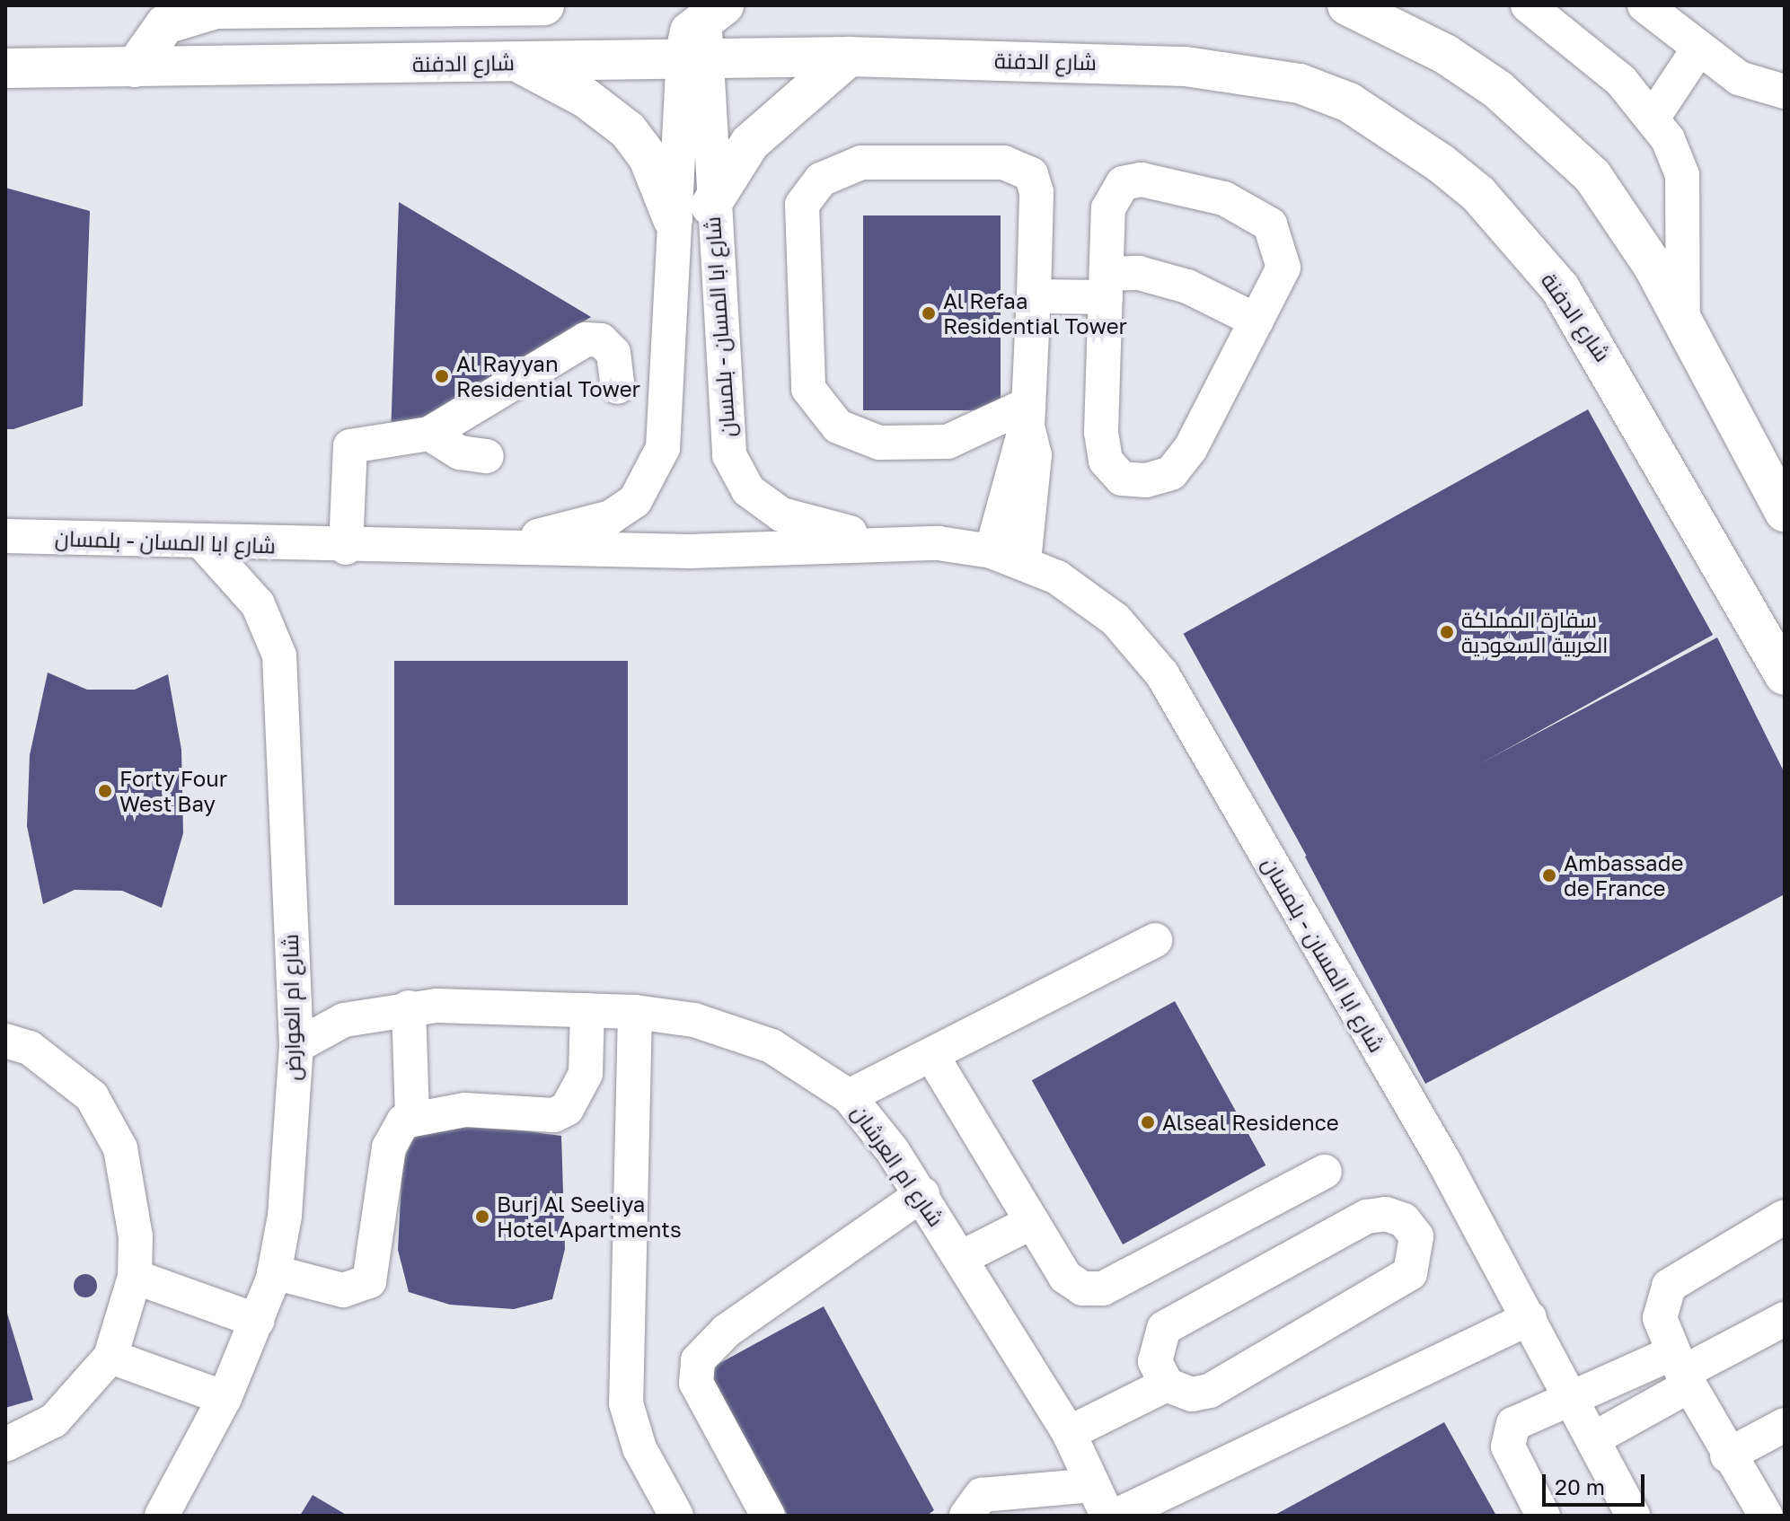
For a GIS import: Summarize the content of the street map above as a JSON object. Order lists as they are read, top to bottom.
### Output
{
  "streets": {
    "main road": ["شارع الدفنة"],
    "street": ["شارع ابا المسان - بلمسان", "شارع ام العوارض", "شارع ام العرشان"]
  },
  "crossings": [
    ["شارع الدفنة", "شارع ابا المسان - بلمسان"],
    ["شارع ابا المسان - بلمسان", "شارع ام العوارض"],
    ["شارع ام العوارض", "شارع ام العرشان"]
  ],
  "places": [
    "Al Refaa Residential Tower",
    "Al Rayyan Residential Tower",
    "سفارة المملكة العربية السعودية",
    "Forty Four West Bay",
    "Ambassade de France",
    "Alseal Residence",
    "Burj Al Seeliya Hotel Apartments"
  ],
  "scale_bar": "20 m"
}
